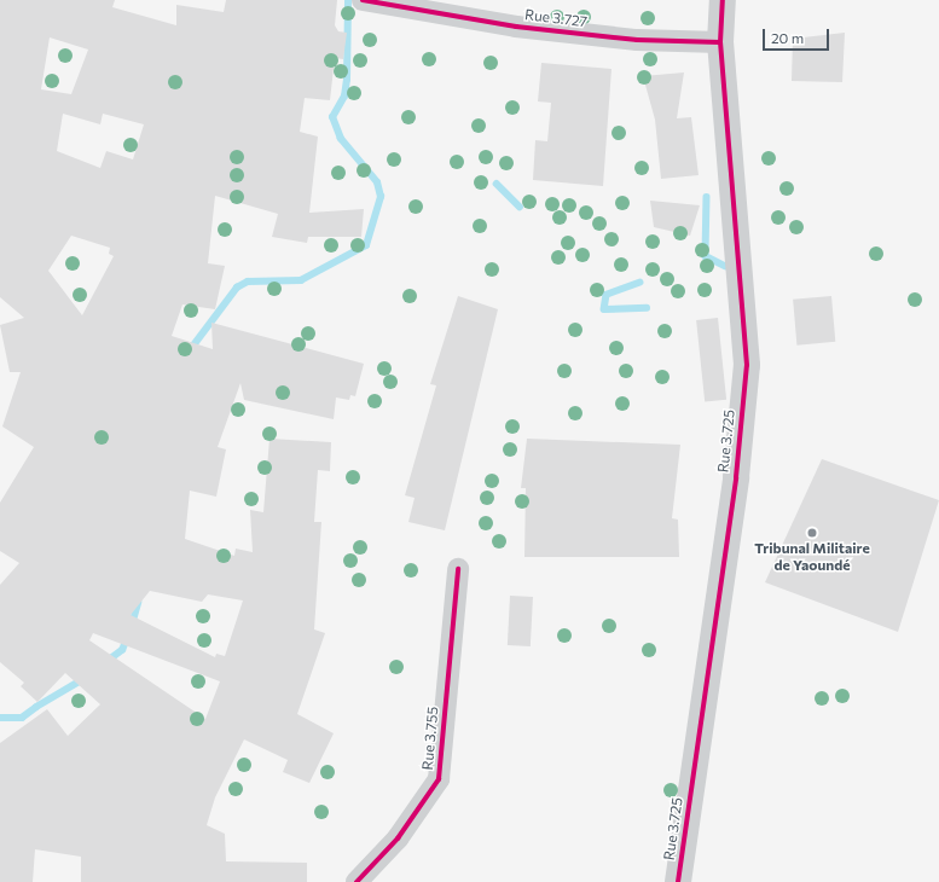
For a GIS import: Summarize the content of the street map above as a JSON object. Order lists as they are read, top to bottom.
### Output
{
  "streets": {
    "street": ["Rue 3.727", "Rue 3.725", "Rue 3.755"]
  },
  "crossings": [
    ["Rue 3.727", "Rue 3.725"]
  ],
  "places": ["Tribunal Militaire de Yaoundé"],
  "scale_bar": "20 m"
}
